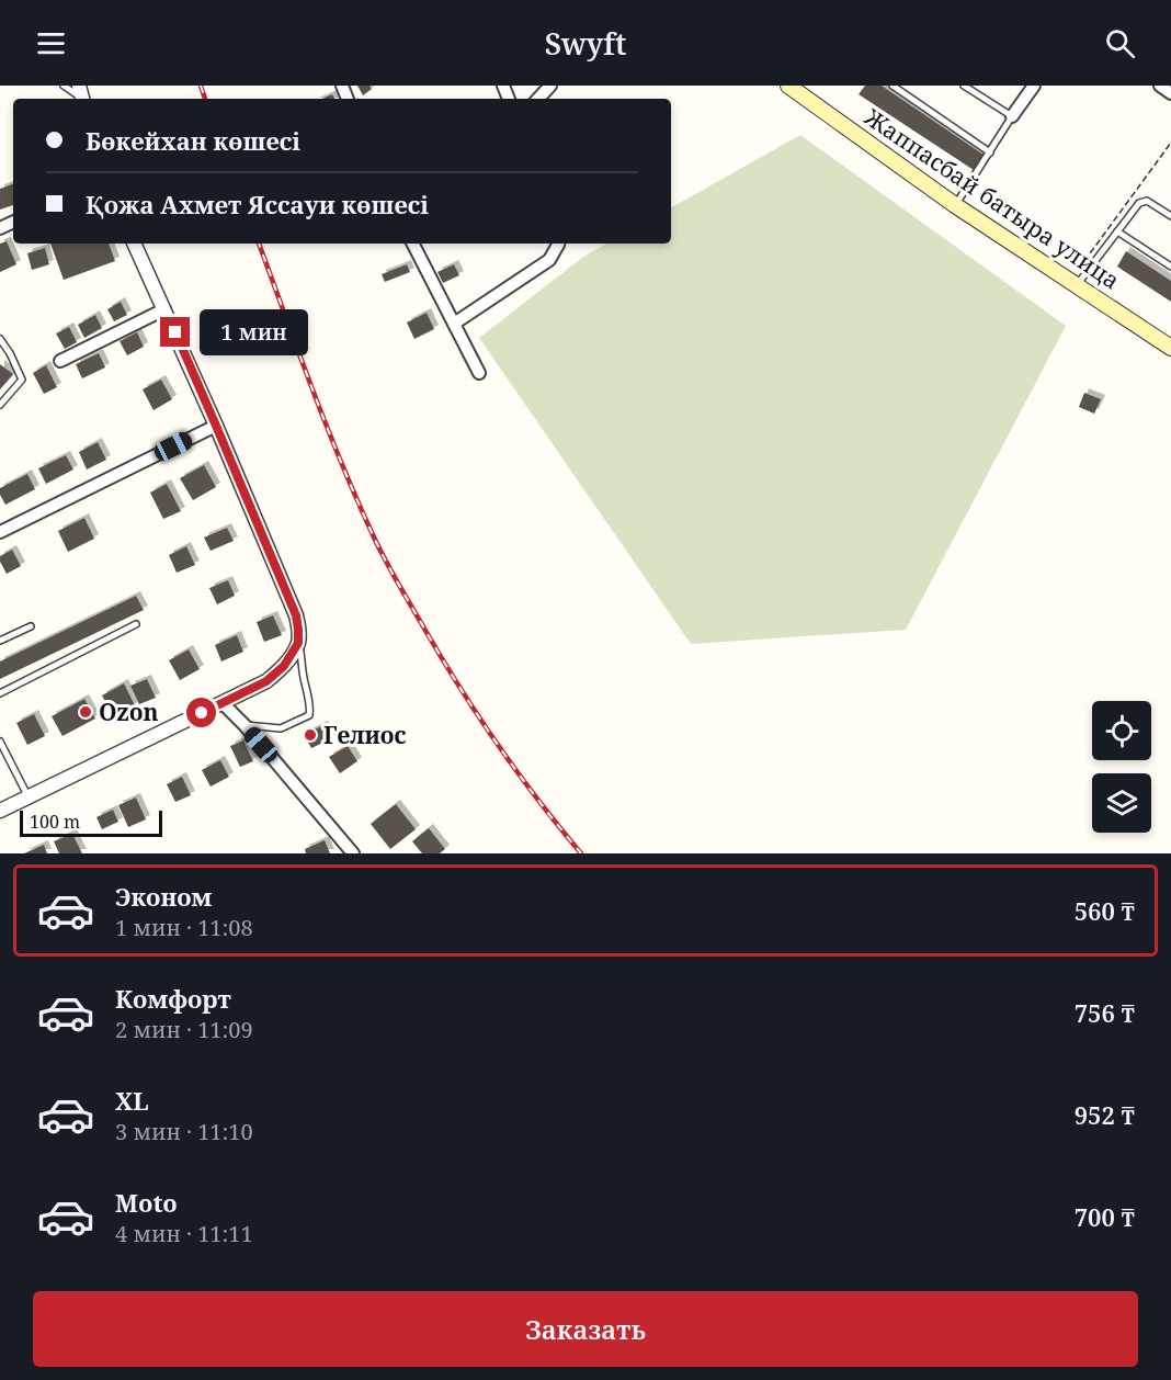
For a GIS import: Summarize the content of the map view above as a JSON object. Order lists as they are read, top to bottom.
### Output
{
  "streets": {
    "main road": ["Жаппасбай батыра улица"]
  },
  "places": ["Ozon", "Гелиос"],
  "scale_bar": "100 m",
  "page": {
    "header": "Swyft",
    "banner": ["Бөкейхан көшесі", "Қожа Ахмет Яссауи көшесі"],
    "bubble": "1 мин",
    "scale": "100 m",
    "list": [
      {
        "name": "Эконом",
        "note": "1 мин · 11:08",
        "value": "560 ₸"
      },
      {
        "name": "Комфорт",
        "note": "2 мин · 11:09",
        "value": "756 ₸"
      },
      {
        "name": "XL",
        "note": "3 мин · 11:10",
        "value": "952 ₸"
      },
      {
        "name": "Moto",
        "note": "4 мин · 11:11",
        "value": "700 ₸"
      }
    ],
    "buttons": "Заказать"
  }
}
